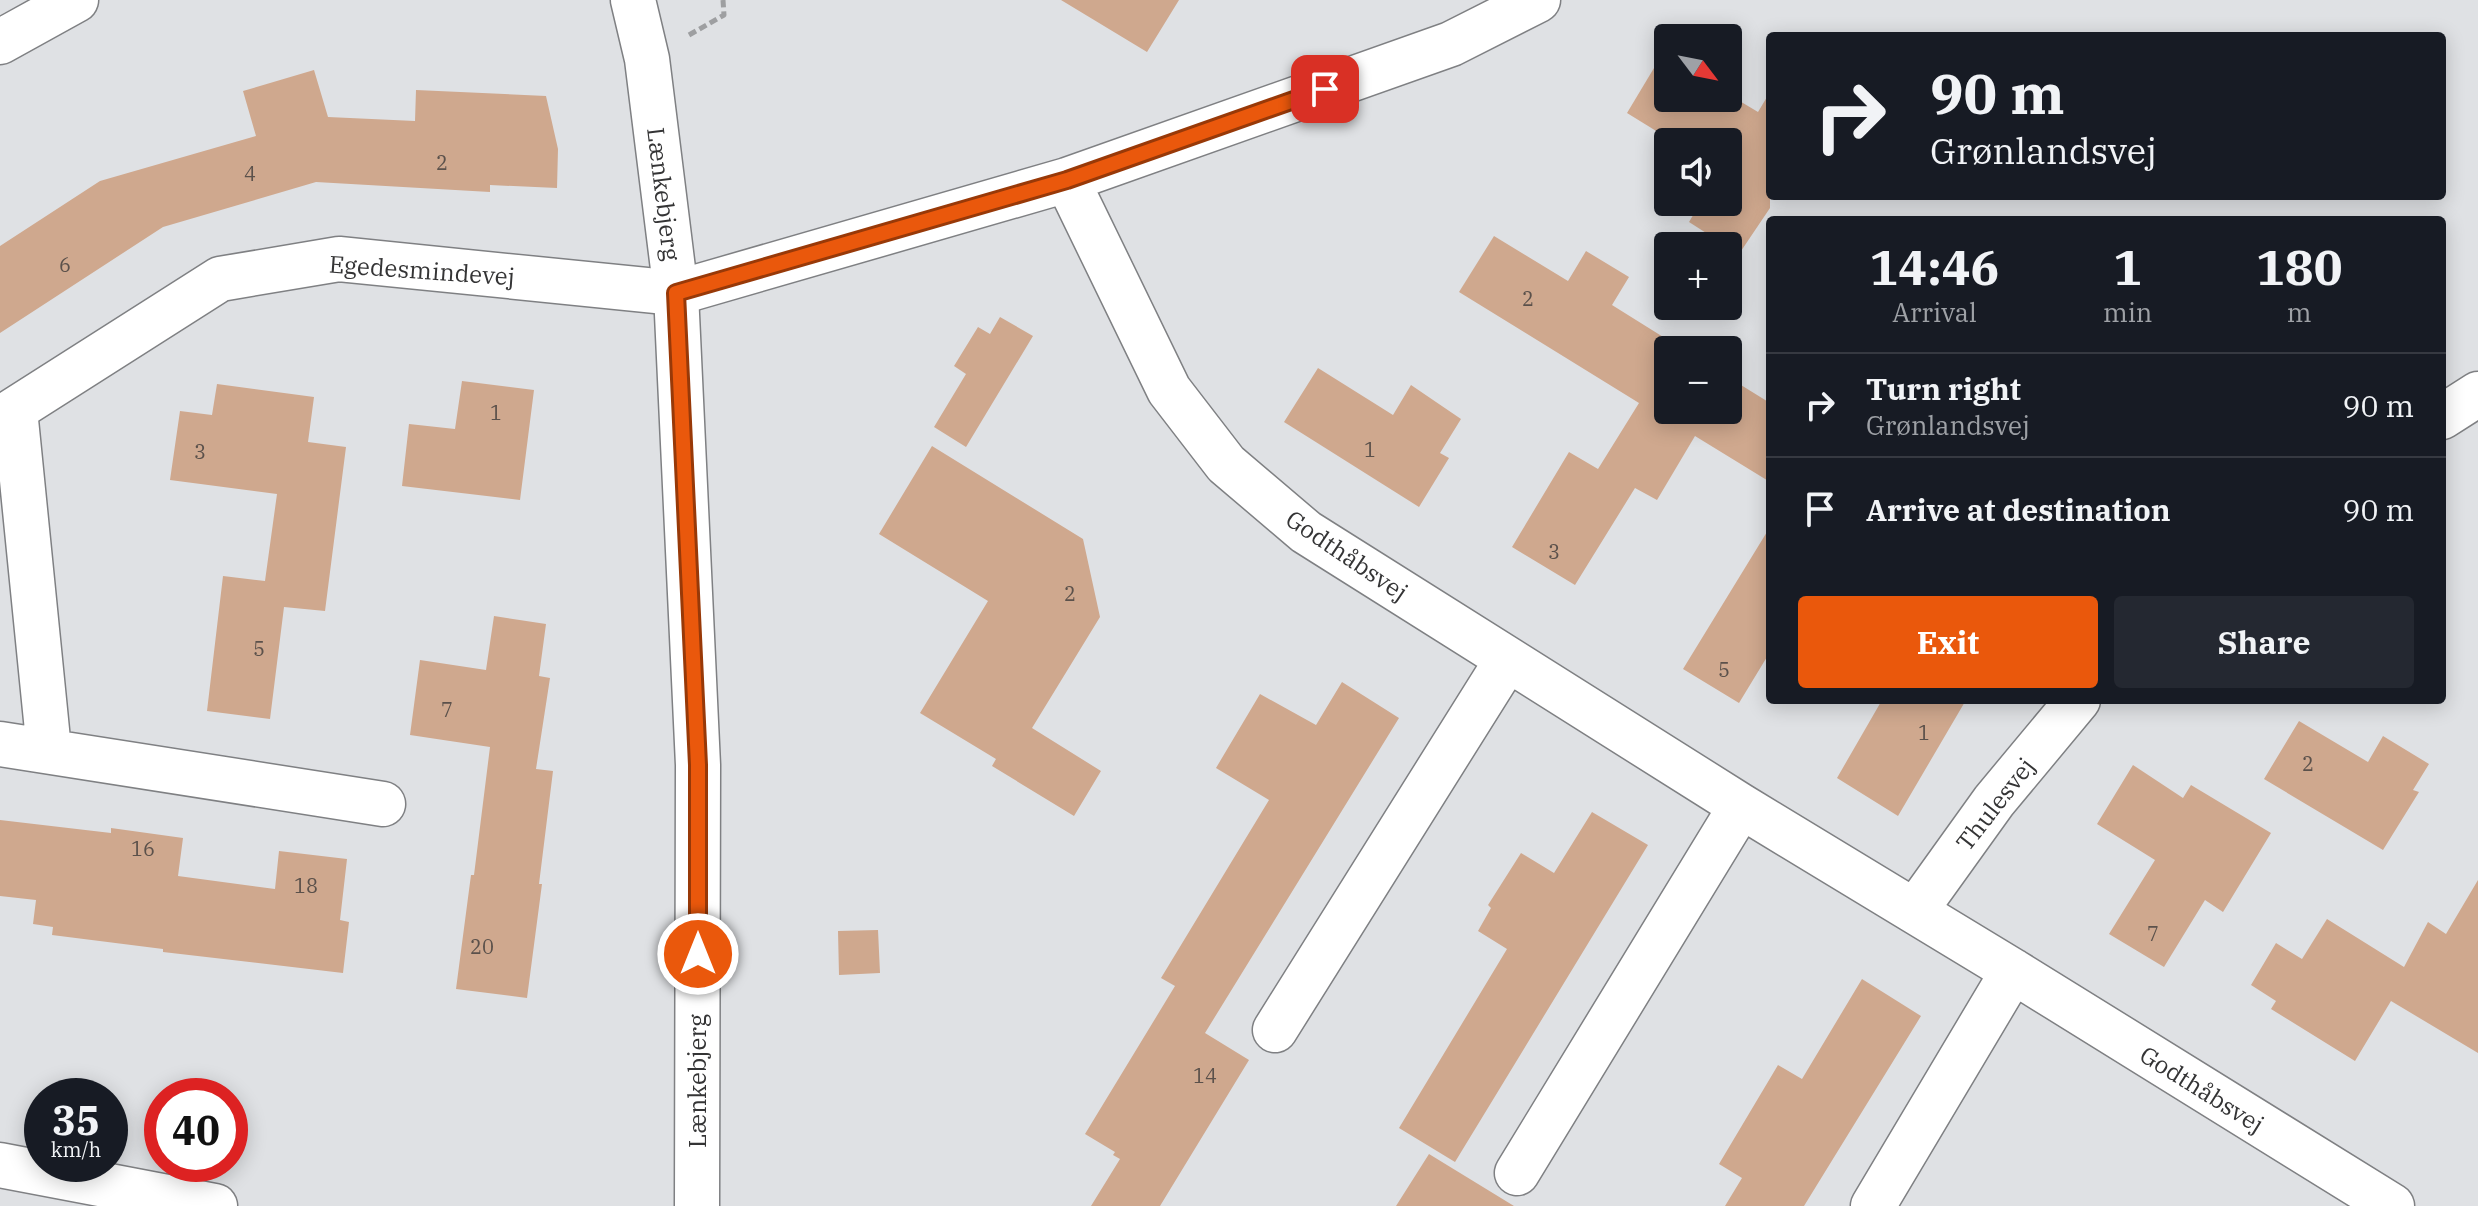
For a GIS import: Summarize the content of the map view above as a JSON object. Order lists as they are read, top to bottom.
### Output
{
  "streets": {
    "street": [
      "Lænkebjerg",
      "Egedesmindevej",
      "Godthåbsvej",
      "Thulesvej"
    ]
  },
  "crossings": [
    ["Lænkebjerg", "Egedesmindevej"],
    ["Godthåbsvej", "Thulesvej"]
  ],
  "house_numbers": [
    "2",
    "4",
    "6",
    "2",
    "1",
    "1",
    "3",
    "3",
    "2",
    "5",
    "5",
    "7",
    "1",
    "2",
    "16",
    "18",
    "7",
    "20",
    "14"
  ],
  "north": "bottom right",
  "page": {
    "map_buttons": ["+", "−"],
    "turn": ["90 m", "Grønlandsvej"],
    "eta": [
      "14:46",
      "Arrival",
      "1",
      "min",
      "180",
      "m"
    ],
    "list": [
      {
        "name": "Turn right",
        "note": "Grønlandsvej",
        "value": "90 m"
      },
      {
        "name": "Arrive at destination",
        "value": "90 m"
      }
    ],
    "buttons": ["Exit", "Share"],
    "speed": "35 km/h",
    "limit": "40"
  }
}
